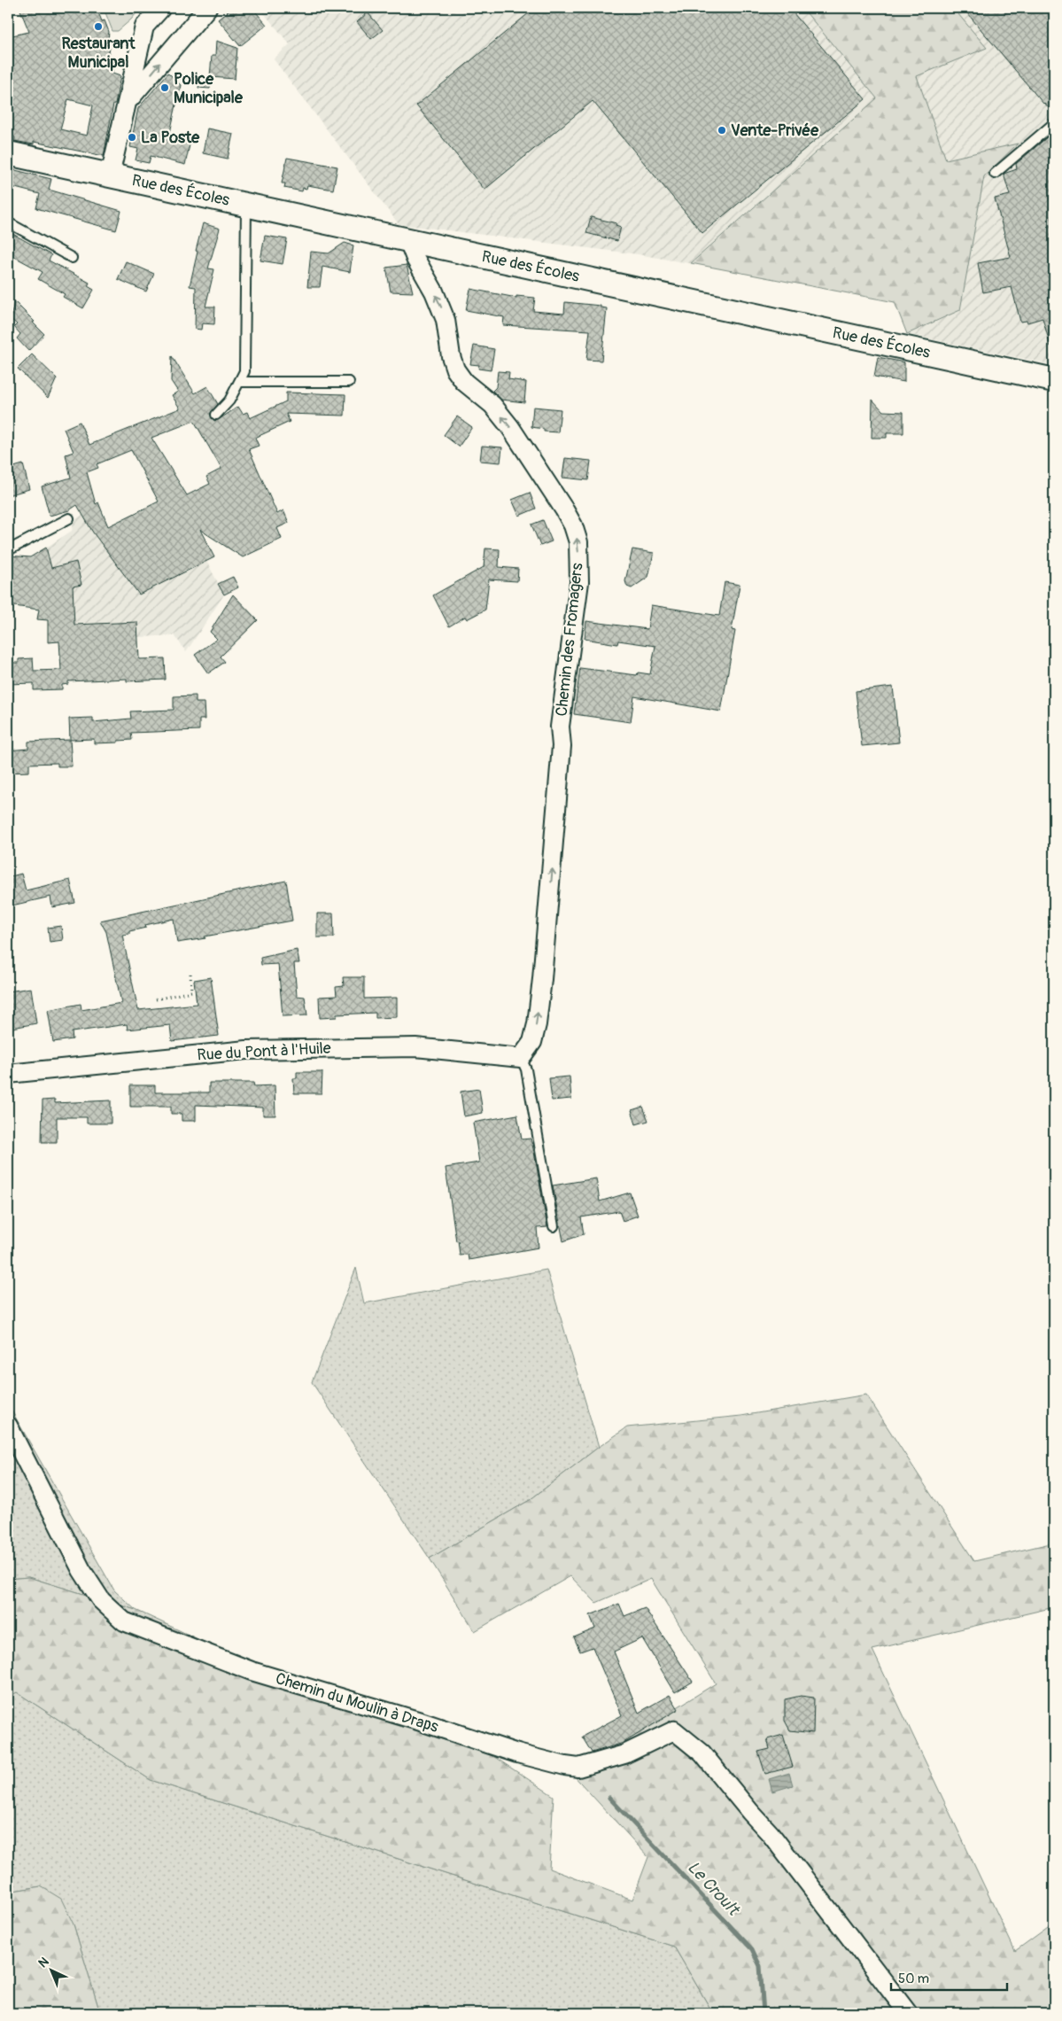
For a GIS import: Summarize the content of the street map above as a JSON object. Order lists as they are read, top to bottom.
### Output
{
  "streets": {
    "street": [
      "Rue des Écoles",
      "Chemin des Fromagers",
      "Rue du Pont à l'Huile",
      "Chemin du Moulin à Draps"
    ]
  },
  "crossings": [
    ["Rue des Écoles", "Chemin des Fromagers"],
    ["Chemin des Fromagers", "Rue du Pont à l'Huile"]
  ],
  "one_way": ["Chemin des Fromagers"],
  "water": ["Le Croult"],
  "places": [
    "Restaurant Municipal",
    "Police Municipale",
    "Vente-Privée",
    "La Poste"
  ],
  "scale_bar": "50 m",
  "north": "top left"
}
